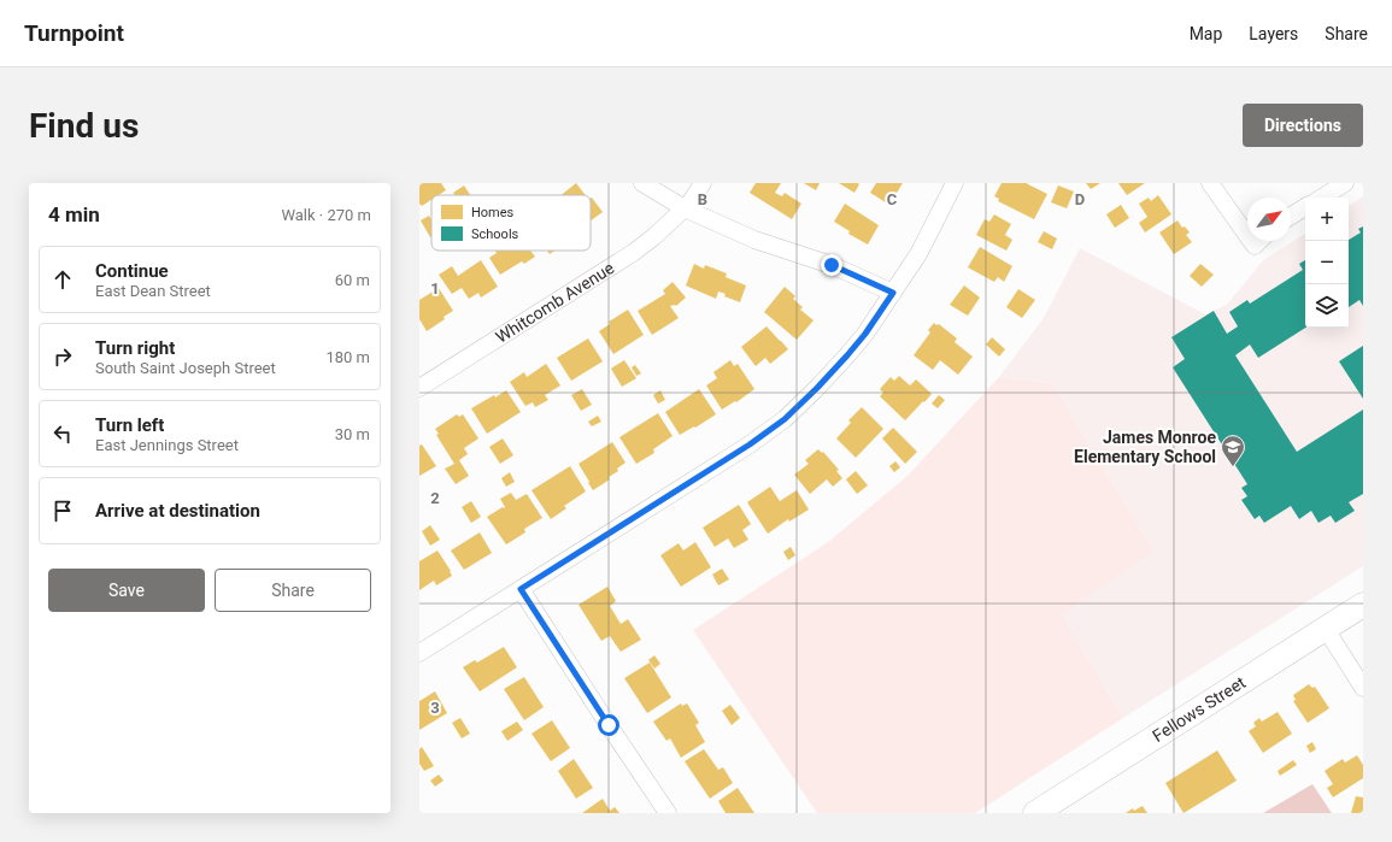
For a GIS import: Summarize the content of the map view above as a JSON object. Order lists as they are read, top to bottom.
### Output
{
  "streets": {
    "street": ["Whitcomb Avenue", "Fellows Street"]
  },
  "places": {
    "school or university": ["James Monroe Elementary School"]
  },
  "legend": ["Homes", "Schools"],
  "north": "top right",
  "page": {
    "header": "Turnpoint",
    "nav": ["Map", "Layers", "Share"],
    "buttons": [
      "Directions",
      ["Save", "Share"]
    ],
    "title": "Find us",
    "heading": ["4 min", "Walk · 270 m"],
    "map_buttons": ["+", "−"],
    "list": [
      ["Continue", "East Dean Street", "60 m"],
      ["Turn right", "South Saint Joseph Street", "180 m"],
      ["Turn left", "East Jennings Street", "30 m"],
      "Arrive at destination"
    ]
  },
  "grid": {
    "columns": ["B", "C", "D"],
    "rows": ["1", "2", "3"]
  }
}
